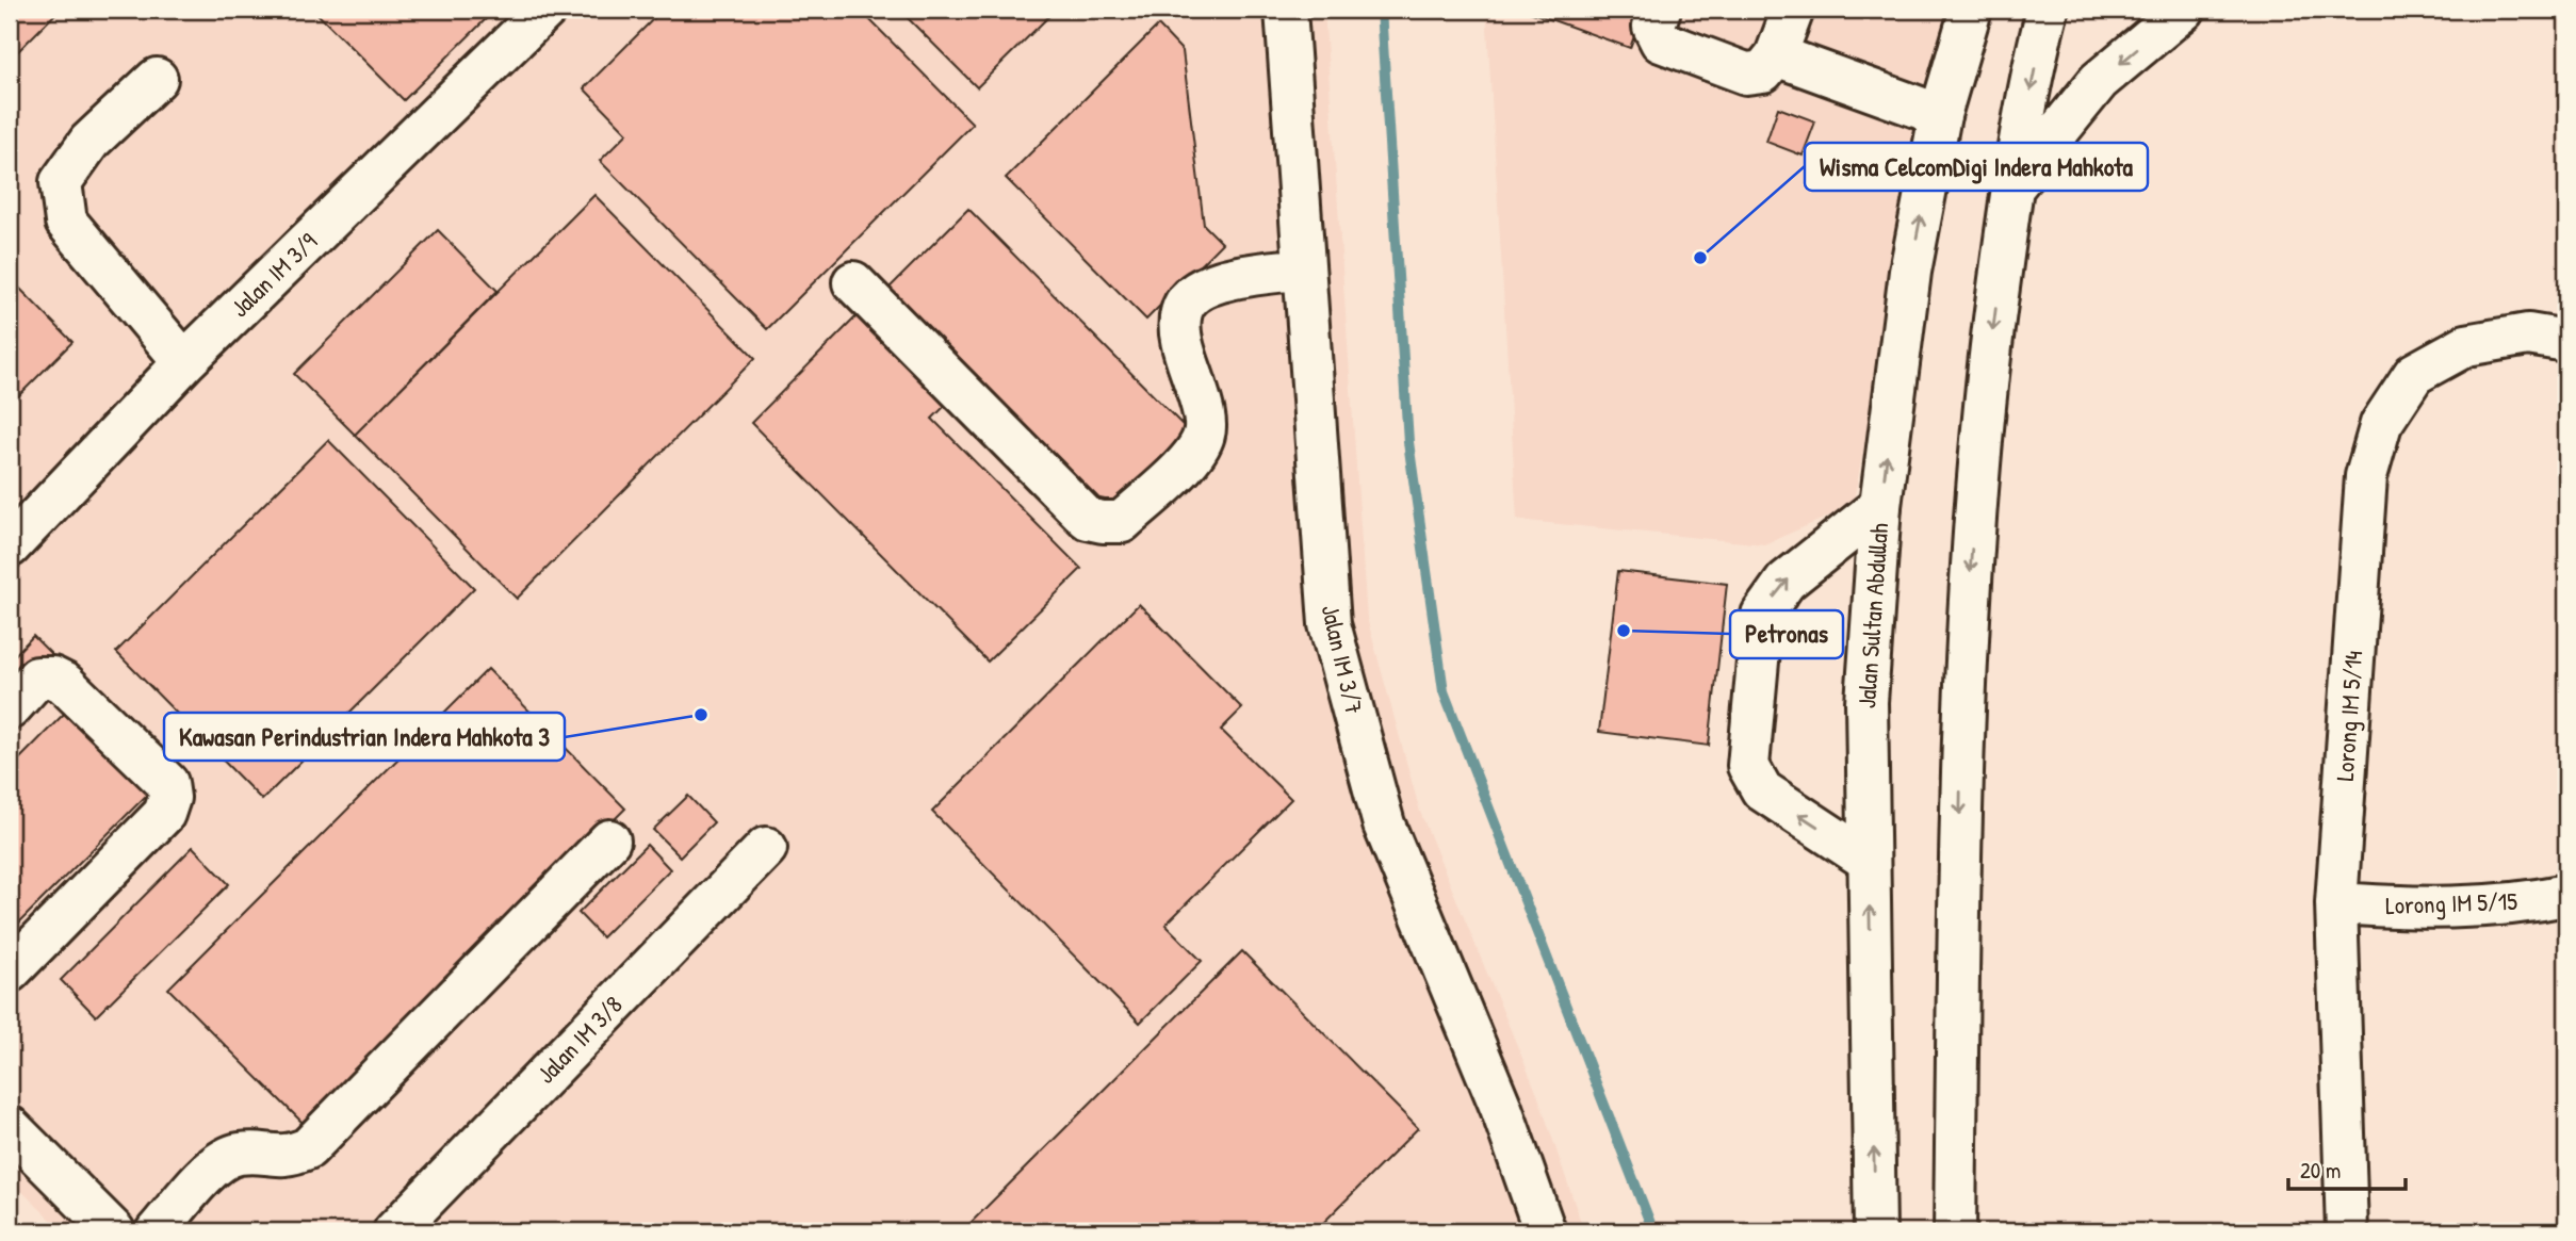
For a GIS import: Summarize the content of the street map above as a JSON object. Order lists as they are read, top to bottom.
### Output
{
  "streets": {
    "main road": [
      "Jalan IM 3/9",
      "Jalan Sultan Abdullah",
      "Jalan IM 3/7",
      "Lorong IM 5/14",
      "Lorong IM 5/15",
      "Jalan IM 3/8"
    ]
  },
  "crossings": [
    ["Lorong IM 5/14", "Lorong IM 5/15"]
  ],
  "places": ["Wisma CelcomDigi Indera Mahkota", "Petronas", "Kawasan Perindustrian Indera Mahkota 3"],
  "scale_bar": "20 m"
}
